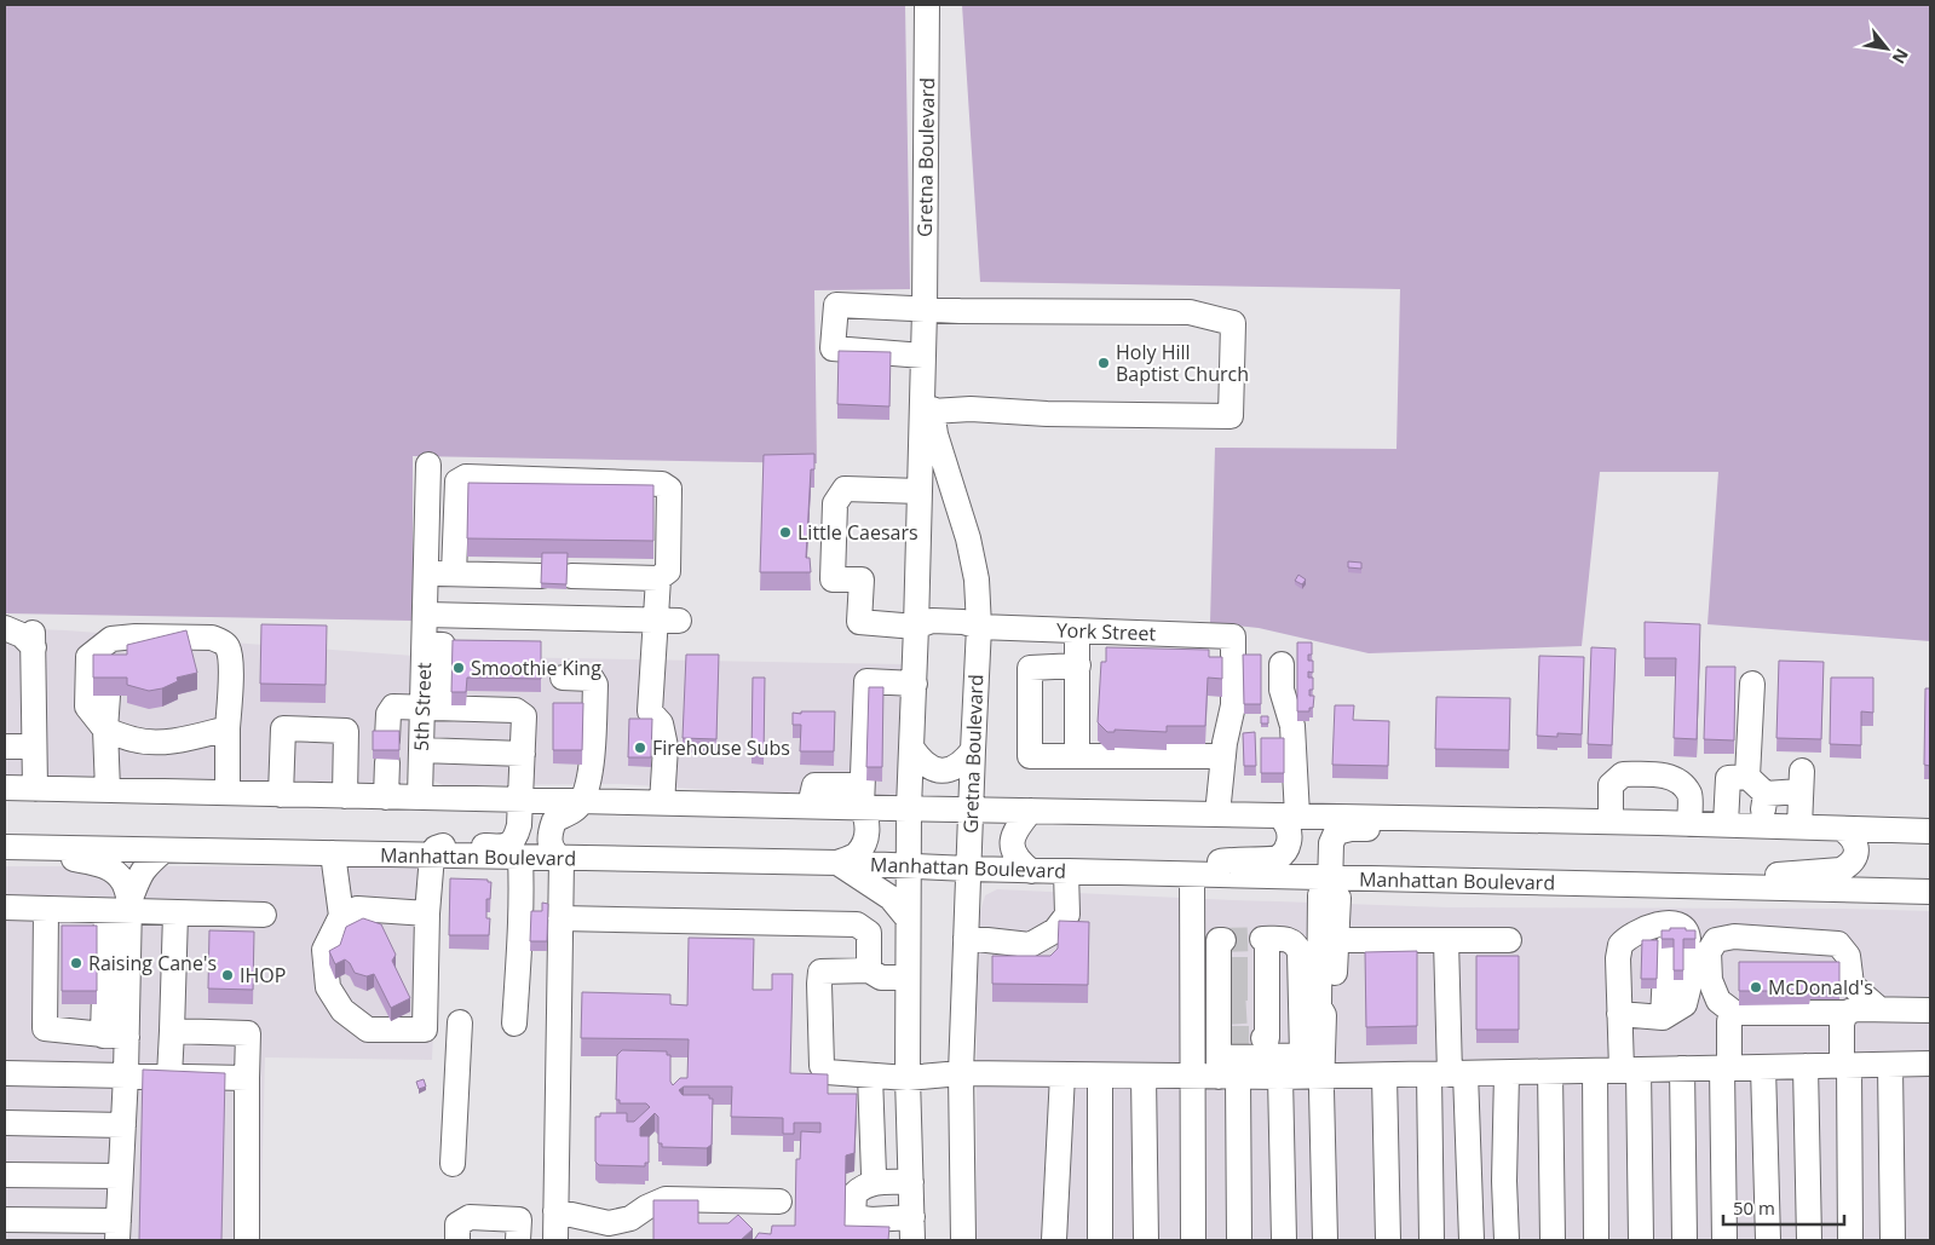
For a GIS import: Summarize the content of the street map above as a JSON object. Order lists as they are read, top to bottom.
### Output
{
  "streets": {
    "street": [
      "Gretna Boulevard",
      "York Street",
      "5th Street",
      "Manhattan Boulevard"
    ]
  },
  "crossings": [
    ["Gretna Boulevard", "York Street"],
    ["Gretna Boulevard", "Manhattan Boulevard"]
  ],
  "places": [
    "Holy Hill Baptist Church",
    "Little Caesars",
    "Smoothie King",
    "Firehouse Subs",
    "Raising Cane's",
    "IHOP",
    "McDonald's"
  ],
  "scale_bar": "50 m",
  "north": "bottom right"
}
